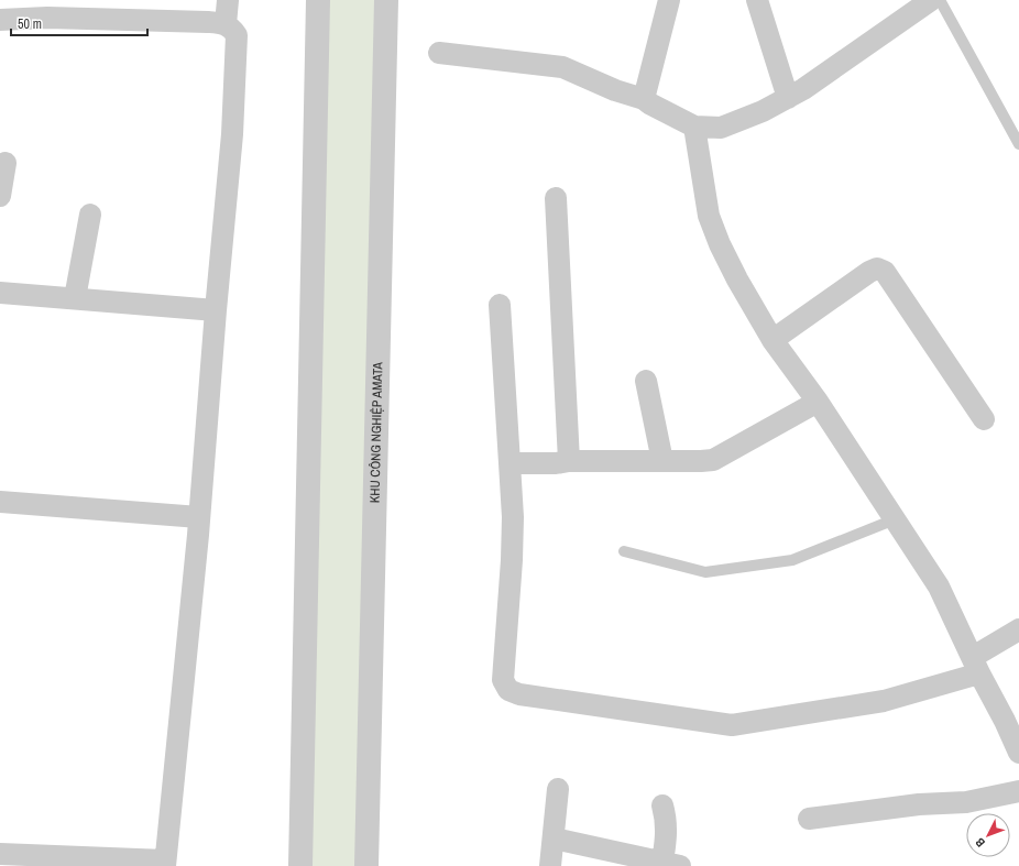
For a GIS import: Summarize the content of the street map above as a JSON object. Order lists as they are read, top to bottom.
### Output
{
  "streets": {
    "street": ["KHU CÔNG NGHIỆP AMATA"]
  },
  "scale_bar": "50 m",
  "north": "bottom left"
}
